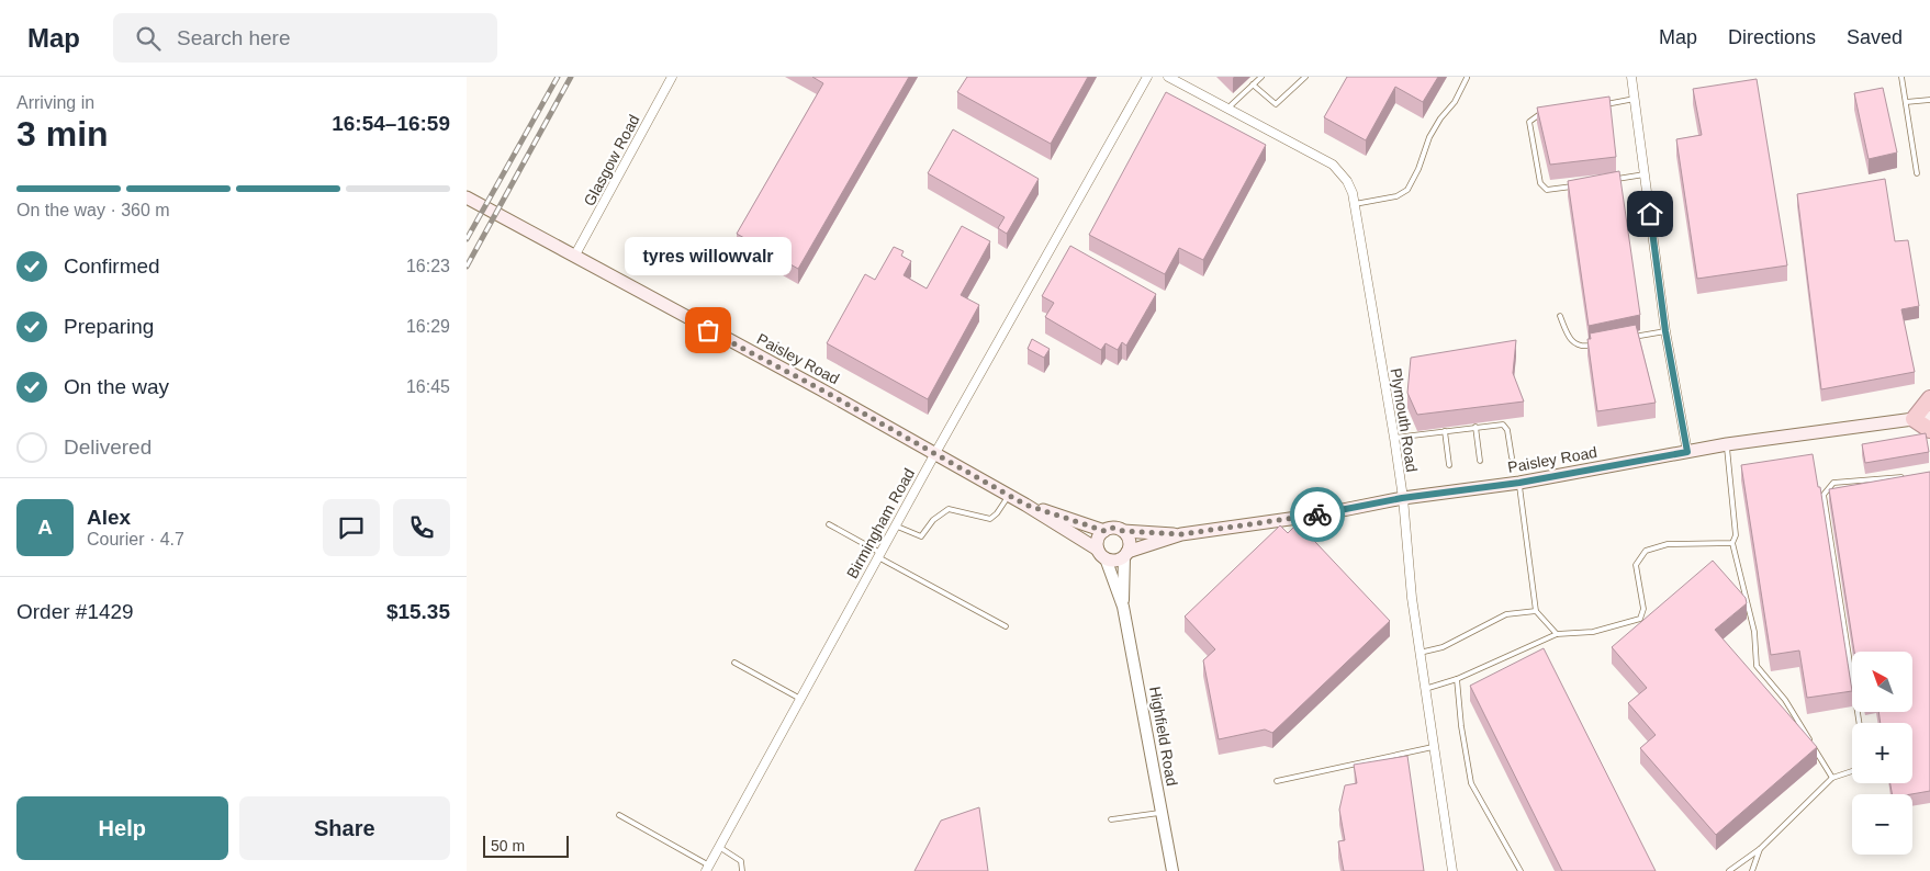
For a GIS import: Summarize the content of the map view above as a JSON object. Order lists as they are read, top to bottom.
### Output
{
  "streets": {
    "main road": ["Paisley Road"],
    "street": [
      "Glasgow Road",
      "Plymouth Road",
      "Birmingham Road",
      "Highfield Road"
    ]
  },
  "crossings": [
    ["Glasgow Road", "Paisley Road"],
    ["Paisley Road", "Plymouth Road"],
    ["Paisley Road", "Birmingham Road"],
    ["Paisley Road", "Highfield Road"]
  ],
  "places": ["tyres willowvalr"],
  "scale_bar": "50 m",
  "north": "top left",
  "page": {
    "header": "Map",
    "search": "Search here",
    "nav": ["Map", "Directions", "Saved"],
    "heading": ["3 min", "Arriving in", "16:54–16:59"],
    "panel": [
      "Alex",
      "Courier · 4.7",
      "Order #1429",
      "$15.35"
    ],
    "bar": "On the way · 360 m",
    "list": [
      ["Confirmed", "16:23"],
      ["Preparing", "16:29"],
      ["On the way", "16:45"],
      "Delivered"
    ],
    "bubble": "tyres willowvalr",
    "round": "A",
    "map_buttons": ["+", "−"],
    "buttons": ["Help", "Share"],
    "scale": "50 m"
  }
}
